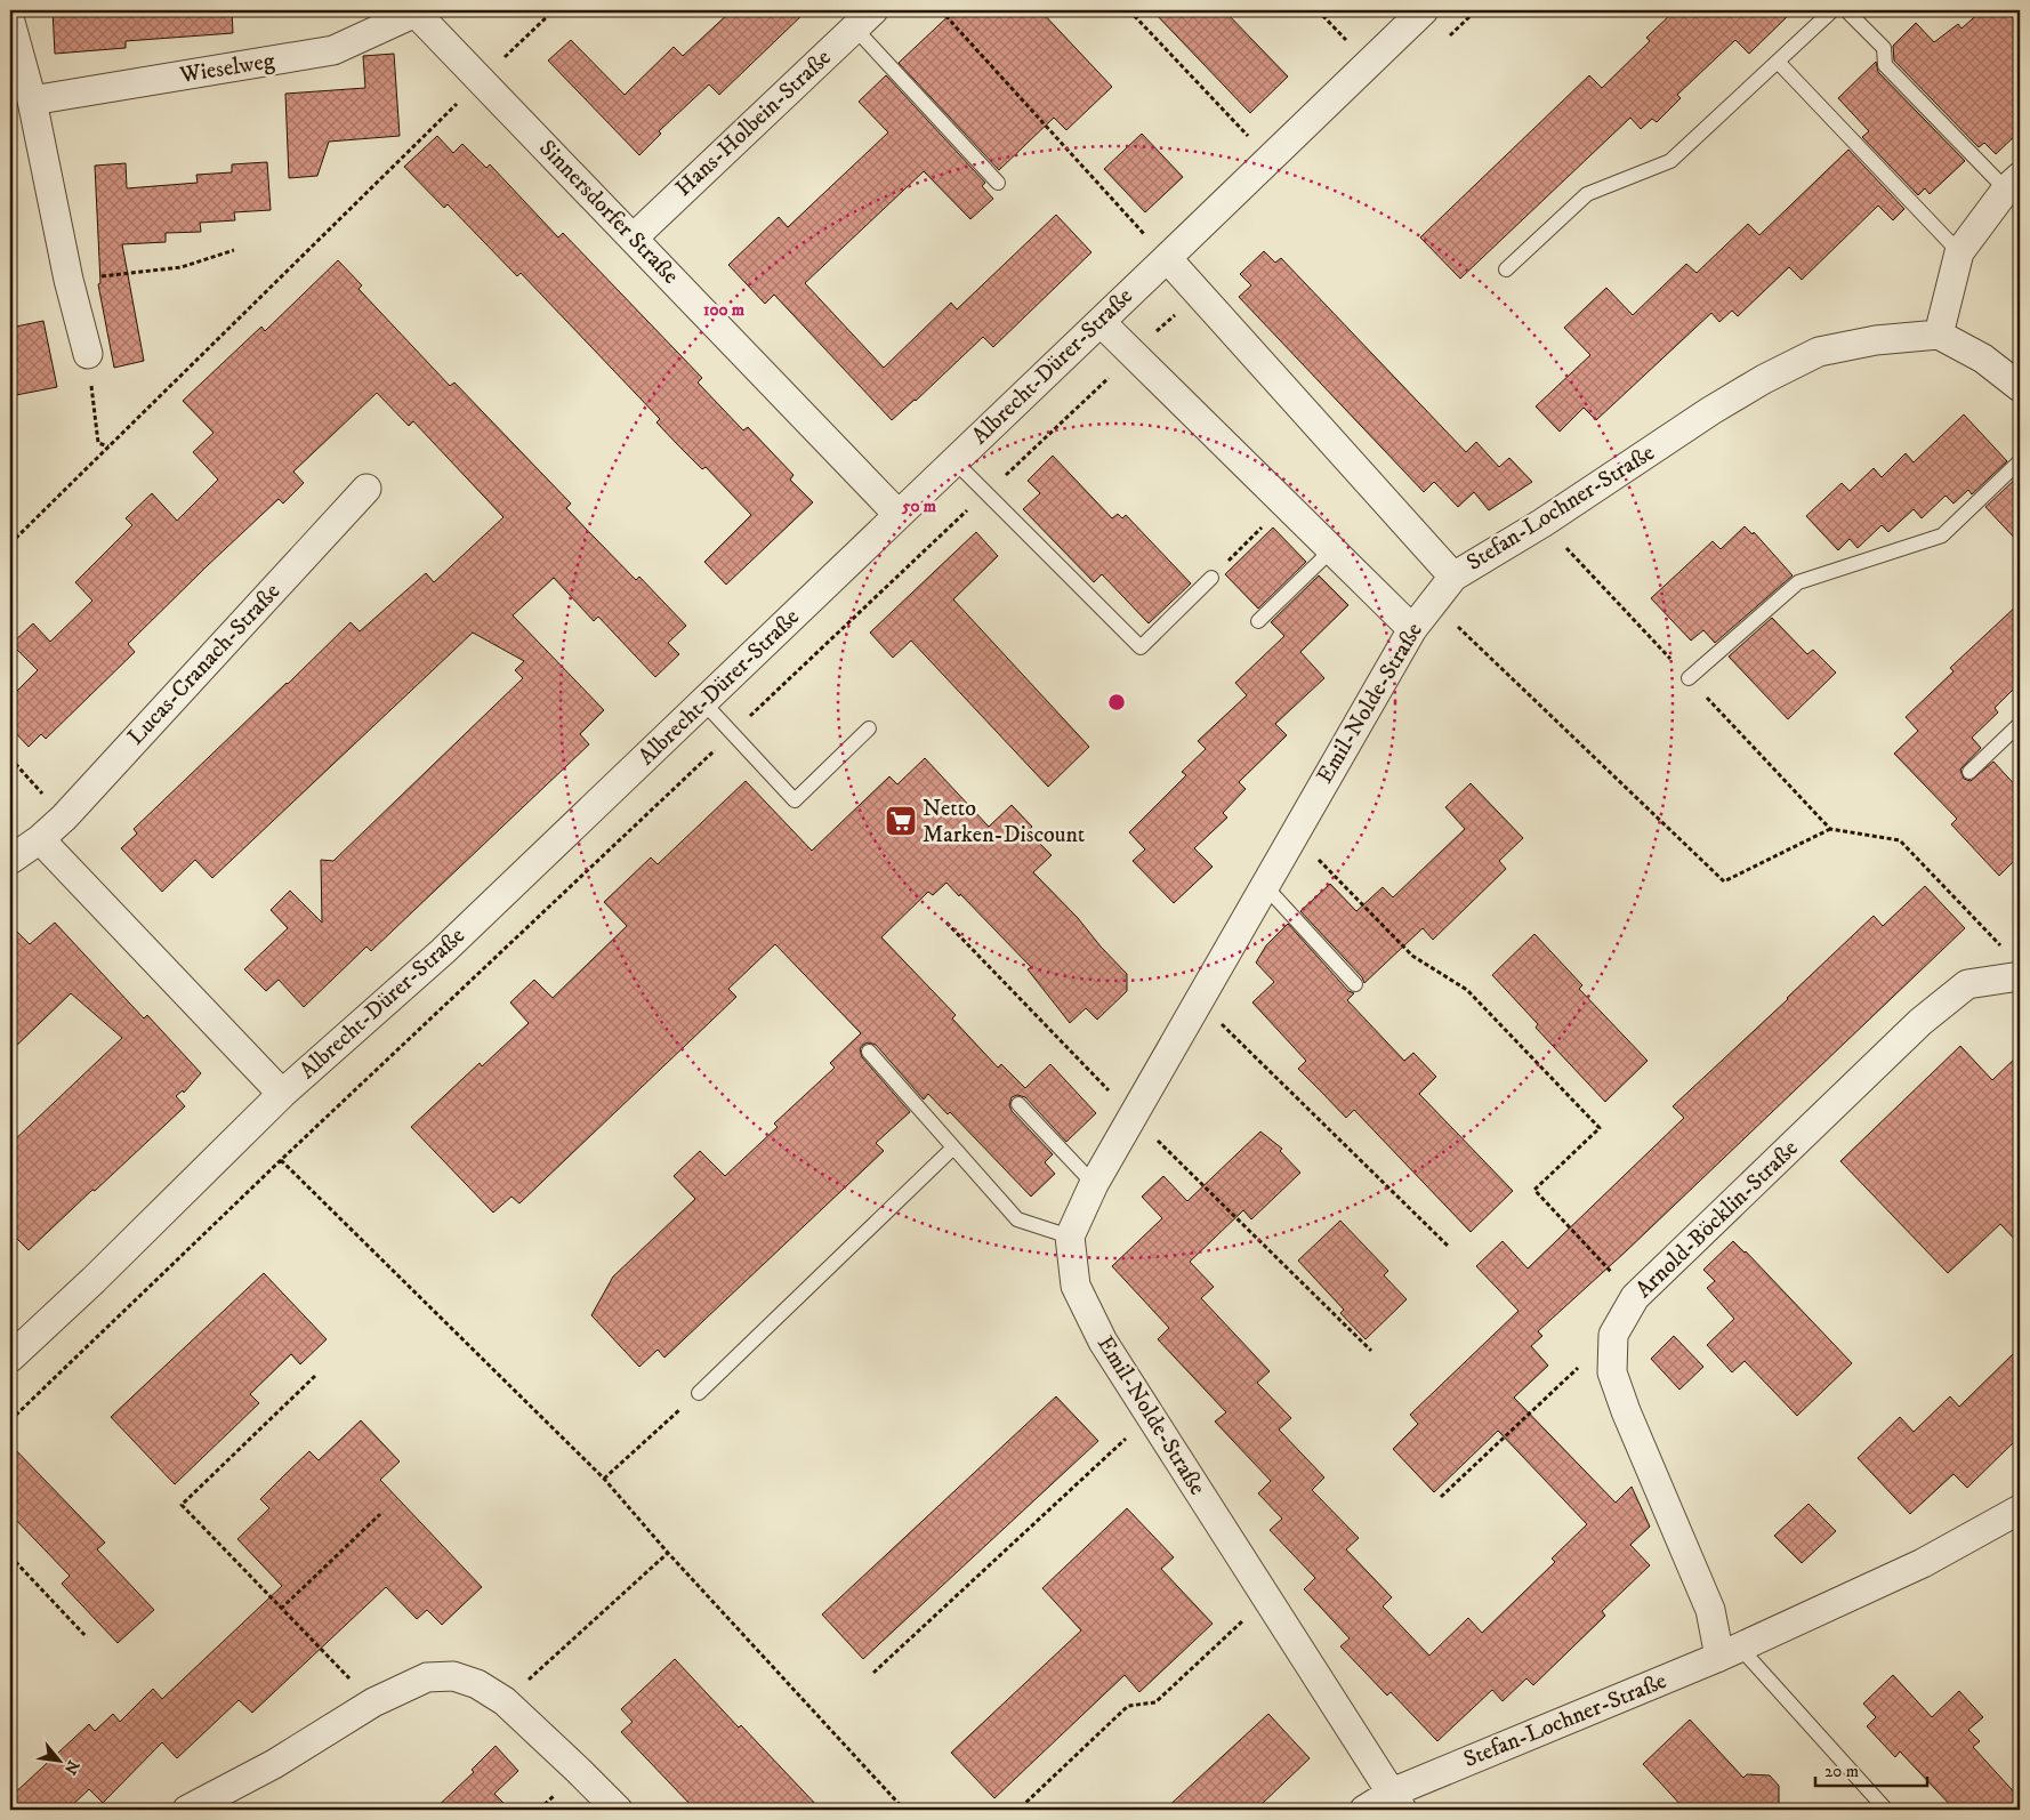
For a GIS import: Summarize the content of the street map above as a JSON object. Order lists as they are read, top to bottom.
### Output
{
  "streets": {
    "street": [
      "Wieselweg",
      "Hans-Holbein-Straße",
      "Sinnersdorfer Straße",
      "Albrecht-Dürer-Straße",
      "Stefan-Lochner-Straße",
      "Lucas-Cranach-Straße",
      "Emil-Nolde-Straße",
      "Arnold-Böcklin-Straße"
    ]
  },
  "crossings": [
    ["Wieselweg", "Sinnersdorfer Straße"],
    ["Hans-Holbein-Straße", "Sinnersdorfer Straße"],
    ["Sinnersdorfer Straße", "Albrecht-Dürer-Straße"],
    ["Albrecht-Dürer-Straße", "Stefan-Lochner-Straße"],
    ["Stefan-Lochner-Straße", "Emil-Nolde-Straße"],
    ["Stefan-Lochner-Straße", "Arnold-Böcklin-Straße"]
  ],
  "places": {
    "supermarket": ["Netto Marken-Discount"]
  },
  "scale_bar": "20 m",
  "north": "bottom right",
  "rings": ["100 m", "50 m"]
}
